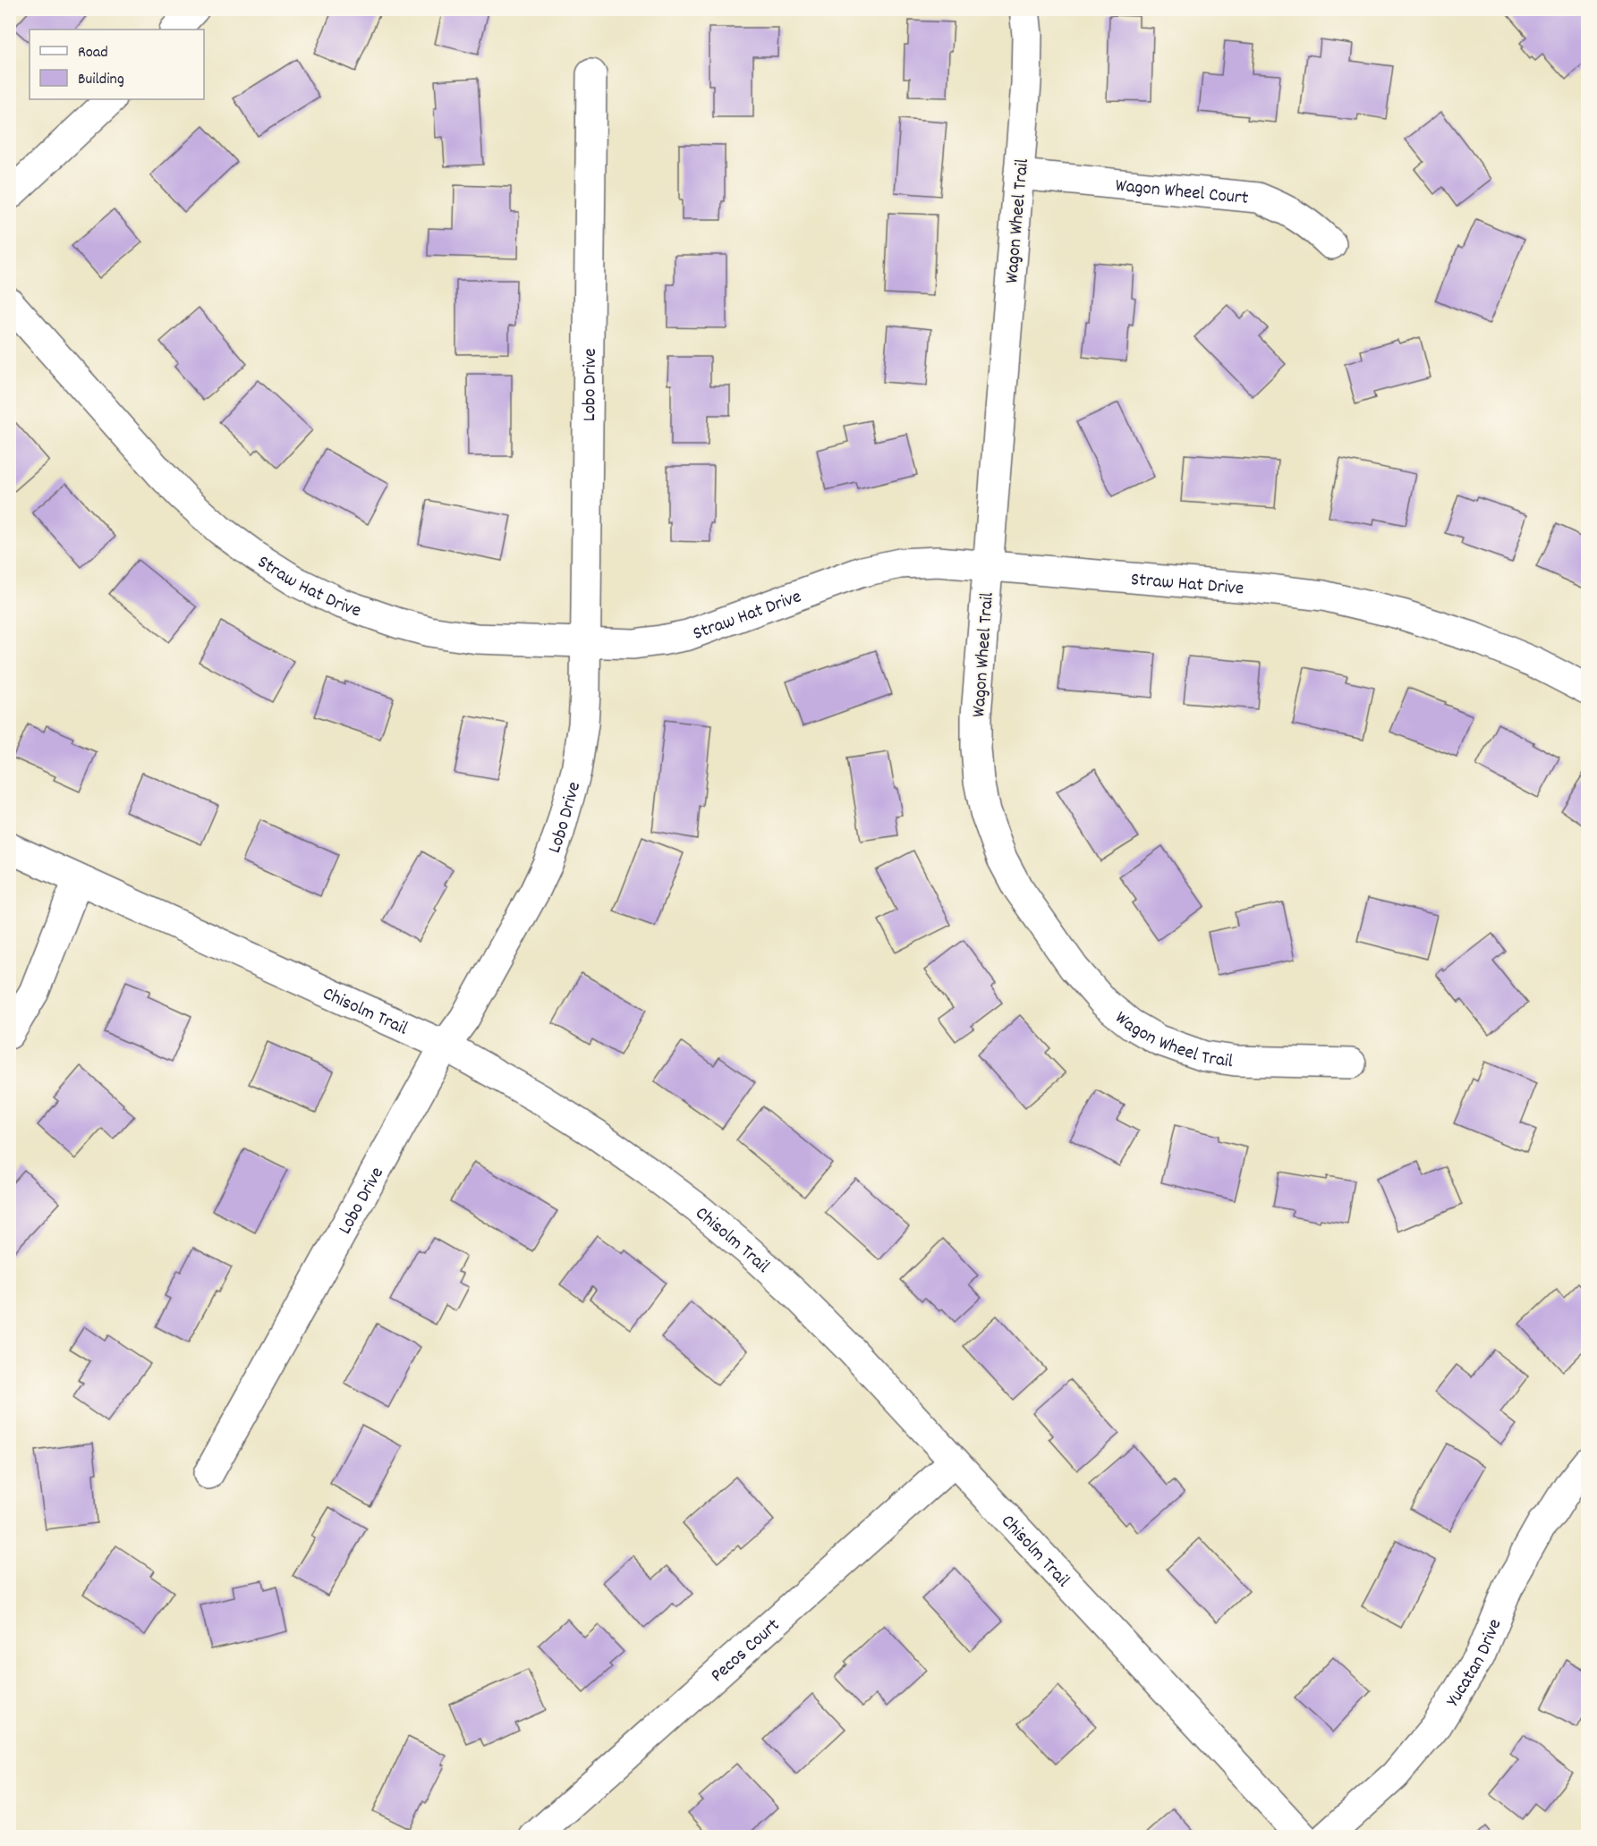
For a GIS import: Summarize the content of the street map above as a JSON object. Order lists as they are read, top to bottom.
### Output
{
  "streets": {
    "street": [
      "Wagon Wheel Court",
      "Wagon Wheel Trail",
      "Lobo Drive",
      "Straw Hat Drive",
      "Chisolm Trail",
      "Pecos Court",
      "Yucatan Drive"
    ]
  },
  "crossings": [
    ["Wagon Wheel Court", "Wagon Wheel Trail"],
    ["Wagon Wheel Trail", "Straw Hat Drive"],
    ["Lobo Drive", "Straw Hat Drive"],
    ["Lobo Drive", "Chisolm Trail"],
    ["Chisolm Trail", "Pecos Court"]
  ],
  "legend": ["Road", "Building"]
}
